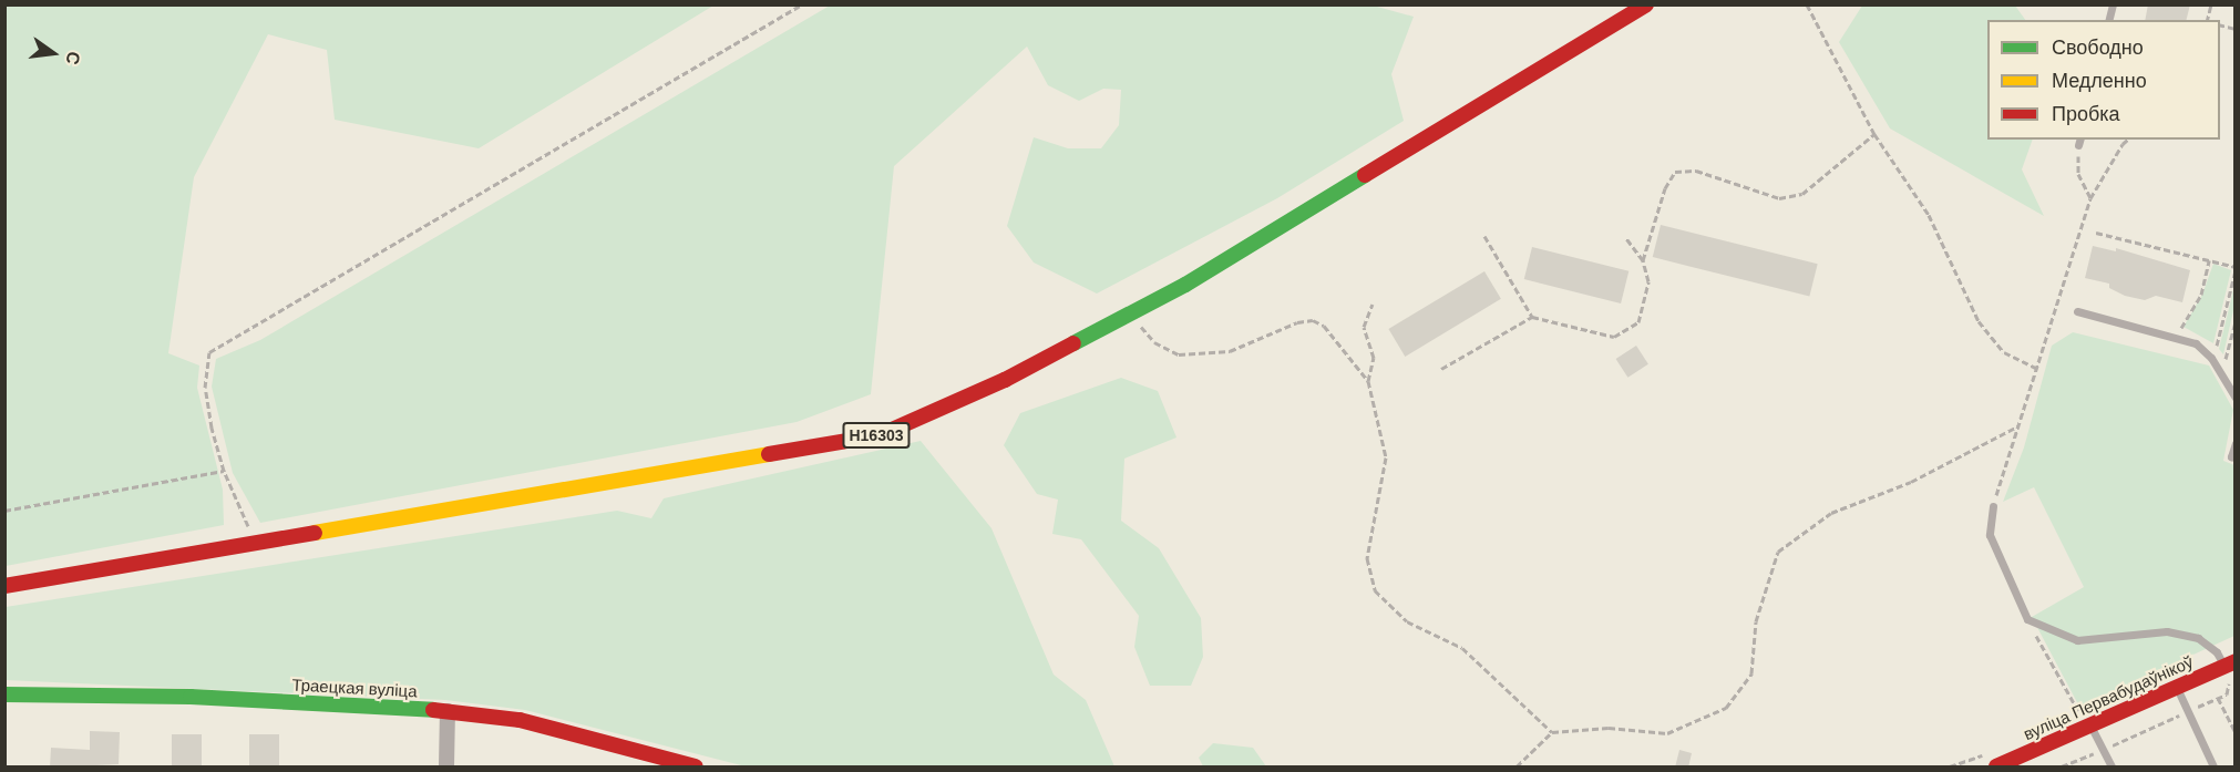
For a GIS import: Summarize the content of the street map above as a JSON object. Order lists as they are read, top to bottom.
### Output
{
  "streets": {
    "main road": ["Н16303", "Траецкая вуліца", "вуліца Первабудаўнікоў"]
  },
  "legend": ["Свободно", "Медленно", "Пробка"],
  "north": "right"
}
